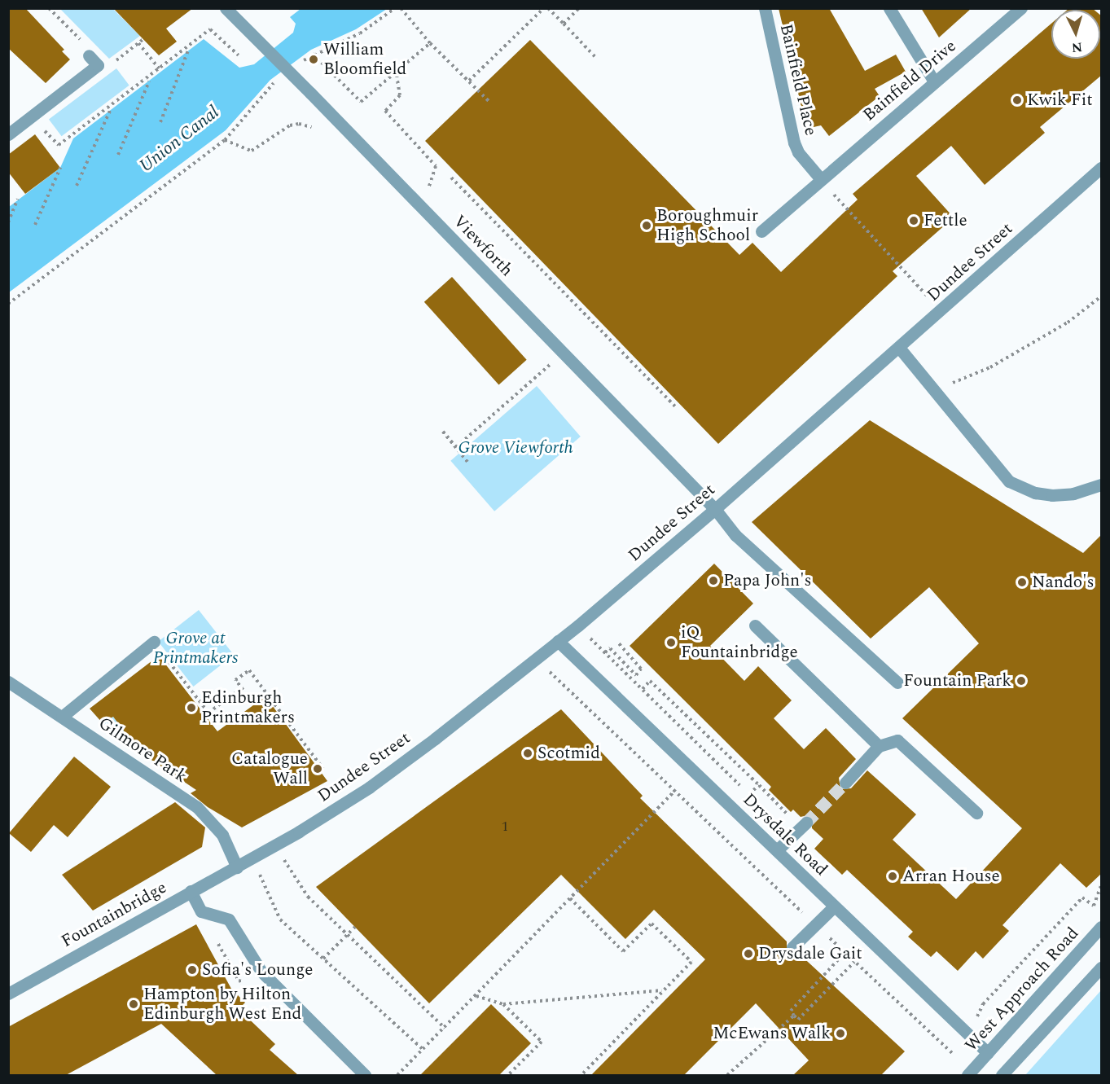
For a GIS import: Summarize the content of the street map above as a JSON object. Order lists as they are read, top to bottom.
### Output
{
  "streets": {
    "street": [
      "Bainfield Place",
      "Bainfield Drive",
      "Viewforth",
      "Dundee Street",
      "Gilmore Park",
      "Drysdale Road",
      "Fountainbridge",
      "West Approach Road"
    ]
  },
  "crossings": [
    ["Bainfield Place", "Bainfield Drive"],
    ["Viewforth", "Dundee Street"],
    ["Dundee Street", "Gilmore Park"],
    ["Dundee Street", "Drysdale Road"],
    ["Dundee Street", "Fountainbridge"],
    ["Gilmore Park", "Fountainbridge"],
    ["Drysdale Road", "West Approach Road"]
  ],
  "water": ["Union Canal"],
  "parks": ["Grove Viewforth", "Grove at Printmakers"],
  "places": [
    "William Bloomfield",
    "Kwik Fit",
    "Fettle",
    "Boroughmuir High School",
    "Papa John's",
    "Nando's",
    "iQ Fountainbridge",
    "Fountain Park",
    "Edinburgh Printmakers",
    "Scotmid",
    "Catalogue Wall",
    "Arran House",
    "Drysdale Gait",
    "Sofia's Lounge",
    "Hampton by Hilton Edinburgh West End",
    "McEwans Walk"
  ],
  "house_numbers": ["1"],
  "north": "bottom"
}
